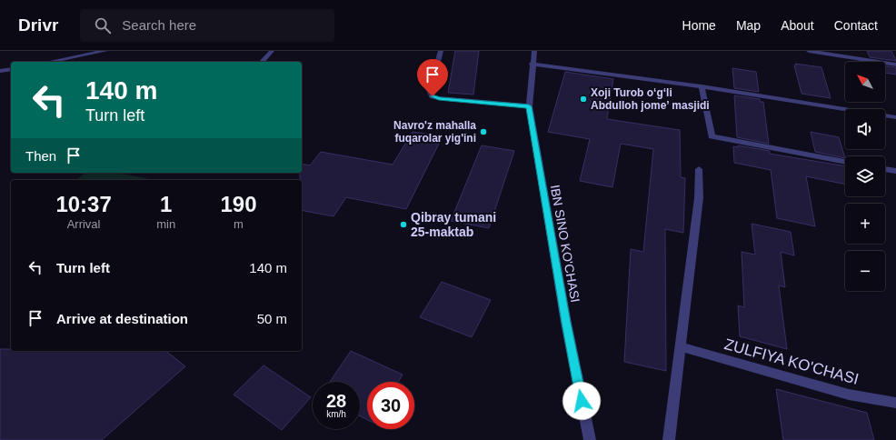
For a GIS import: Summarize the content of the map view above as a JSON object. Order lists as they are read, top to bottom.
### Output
{
  "streets": {
    "street": ["IBN SINO KO'CHASI", "ZULFIYA KO'CHASI"]
  },
  "places": ["Xoji Turob o‘g‘li Abdulloh jome’ masjidi", "Navro'z mahalla fuqarolar yig'ini", "Qibray tumani 25-maktab"],
  "north": "top left",
  "page": {
    "header": "Drivr",
    "search": "Search here",
    "nav": [
      "Home",
      "Map",
      "About",
      "Contact"
    ],
    "map_buttons": ["+", "−"],
    "turn": ["140 m", "Turn left"],
    "then": "Then",
    "eta": [
      "10:37",
      "Arrival",
      "1",
      "min",
      "190",
      "m"
    ],
    "list": [
      {
        "name": "Turn left",
        "value": "140 m"
      },
      {
        "name": "Arrive at destination",
        "value": "50 m"
      }
    ],
    "speed": "28 km/h",
    "limit": "30"
  }
}
